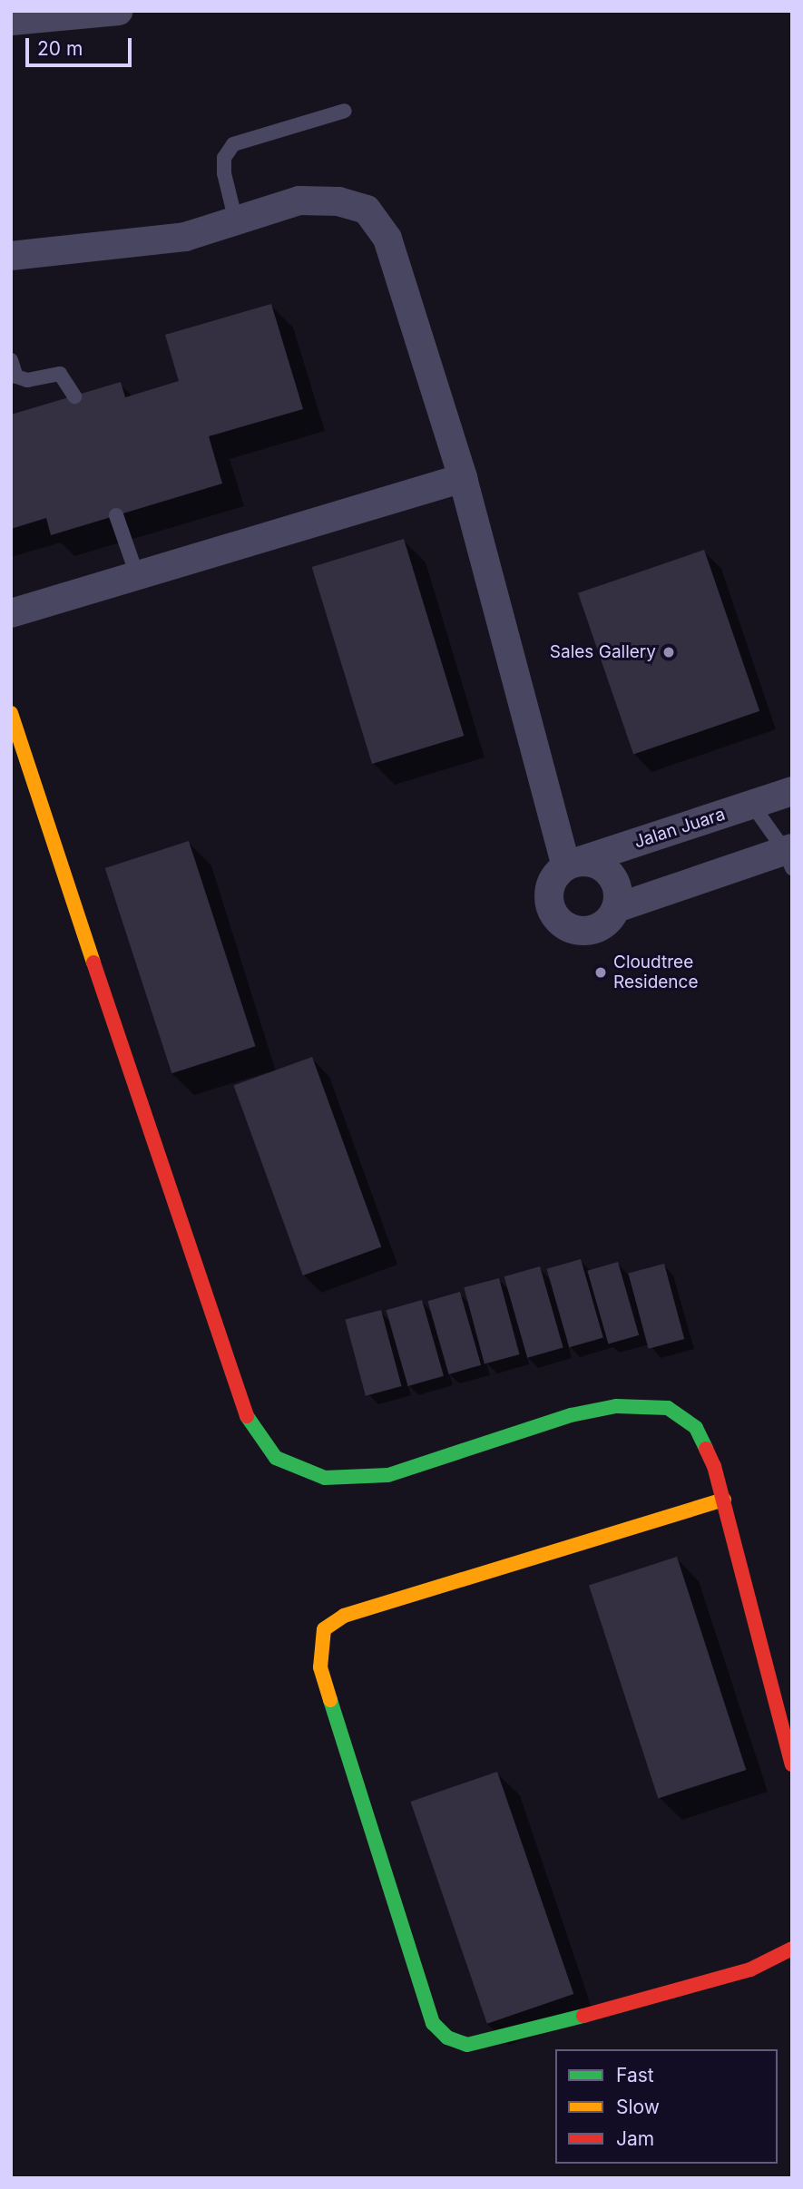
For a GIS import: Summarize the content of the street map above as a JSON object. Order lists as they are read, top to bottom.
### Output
{
  "streets": {
    "street": ["Jalan Juara"]
  },
  "places": ["Sales Gallery", "Cloudtree Residence"],
  "legend": ["Fast", "Slow", "Jam"],
  "scale_bar": "20 m"
}
